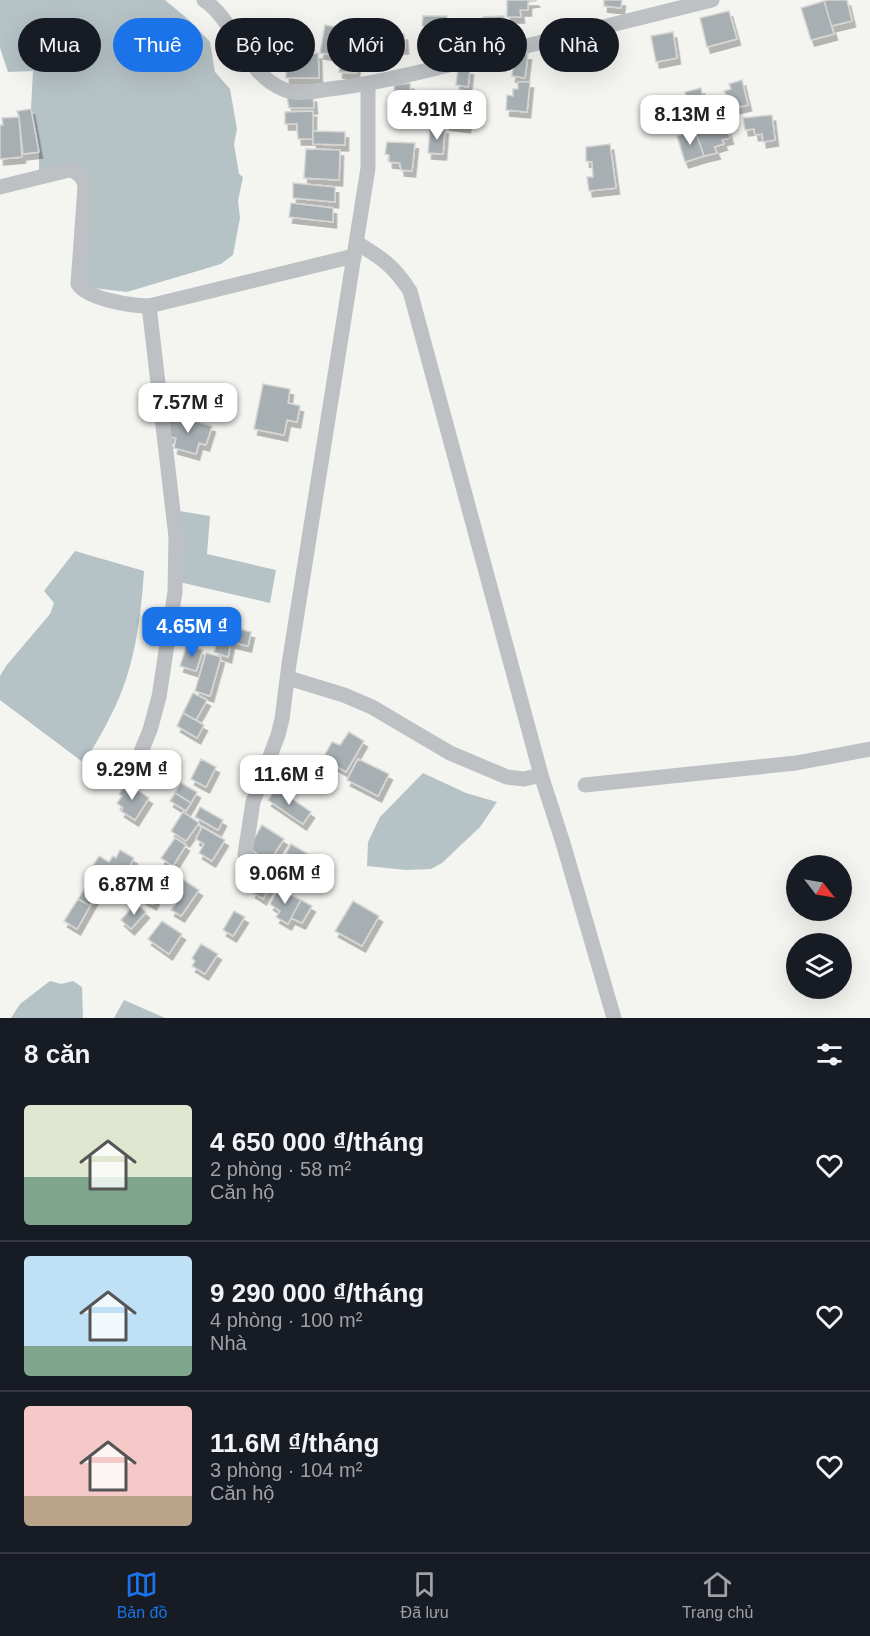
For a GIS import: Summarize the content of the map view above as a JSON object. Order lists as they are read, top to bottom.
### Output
{
  "north": "bottom right",
  "page": {
    "chip": [
      "Mua",
      "Thuê",
      "Bộ lọc",
      "Mới",
      "Căn hộ",
      "Nhà"
    ],
    "price": [
      "4.91M ₫",
      "8.13M ₫",
      "7.57M ₫",
      "4.65M ₫",
      "9.29M ₫",
      "11.6M ₫",
      "9.06M ₫",
      "6.87M ₫"
    ],
    "heading": "8 căn",
    "list": [
      {
        "name": "4 650 000 ₫/tháng",
        "note": "2 phòng · 58 m² · Căn hộ"
      },
      {
        "name": "9 290 000 ₫/tháng",
        "note": "4 phòng · 100 m² · Nhà"
      },
      {
        "name": "11.6M ₫/tháng",
        "note": "3 phòng · 104 m² · Căn hộ"
      }
    ],
    "tabs": ["Bản đồ", "Đã lưu", "Trang chủ"]
  }
}
